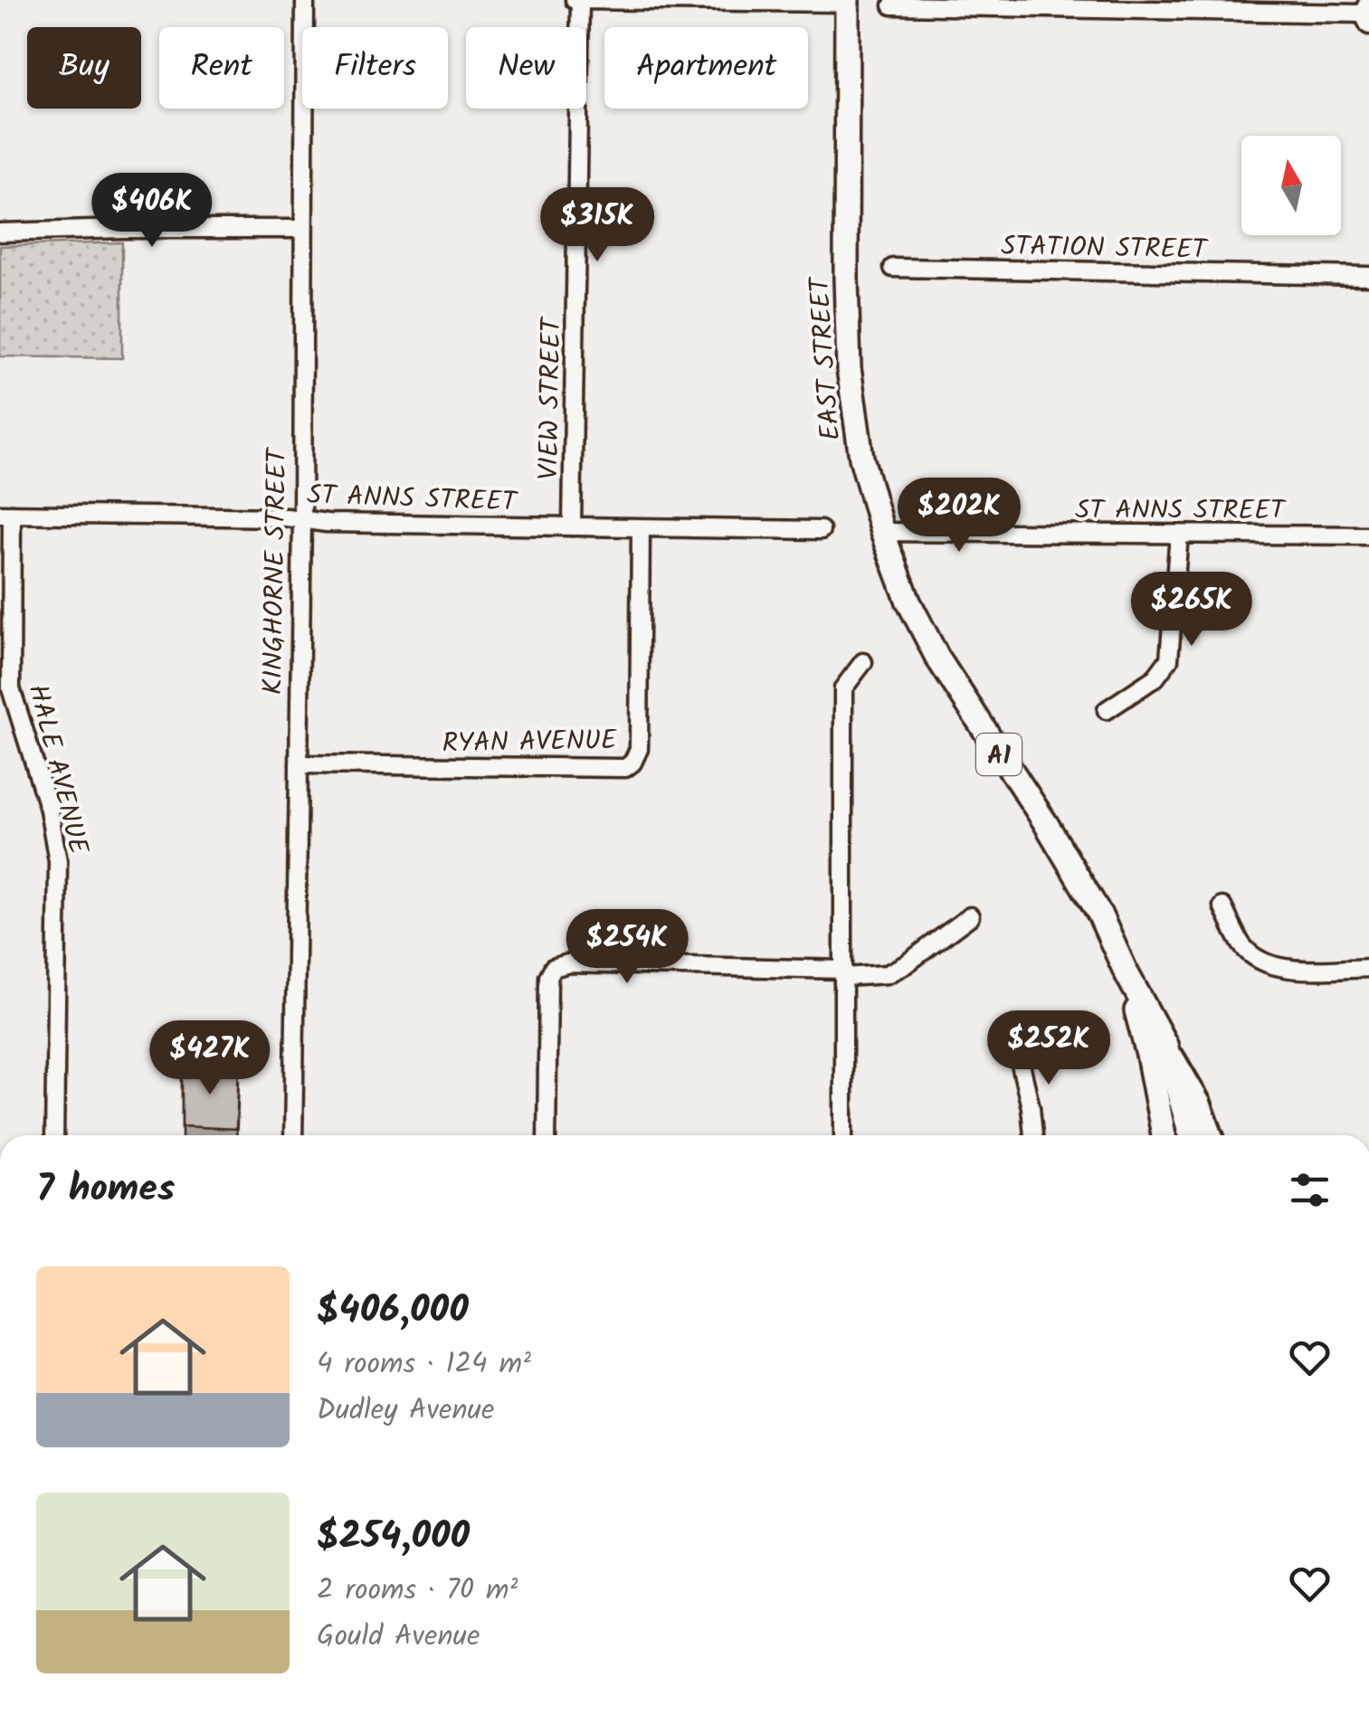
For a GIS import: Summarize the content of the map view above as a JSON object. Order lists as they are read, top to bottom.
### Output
{
  "streets": {
    "highway": ["EAST STREET", "A1"],
    "street": [
      "STATION STREET",
      "VIEW STREET",
      "ST ANNS STREET",
      "KINGHORNE STREET",
      "RYAN AVENUE",
      "HALE AVENUE"
    ]
  },
  "crossings": [
    ["EAST STREET", "ST ANNS STREET"],
    ["VIEW STREET", "ST ANNS STREET"],
    ["ST ANNS STREET", "KINGHORNE STREET"],
    ["ST ANNS STREET", "RYAN AVENUE"],
    ["ST ANNS STREET", "HALE AVENUE"],
    ["KINGHORNE STREET", "RYAN AVENUE"]
  ],
  "north": "top",
  "page": {
    "chip": [
      "Buy",
      "Rent",
      "Filters",
      "New",
      "Apartment"
    ],
    "price": [
      "$406K",
      "$315K",
      "$202K",
      "$265K",
      "$254K",
      "$252K",
      "$427K"
    ],
    "heading": "7 homes",
    "list": [
      {
        "name": "$406,000",
        "note": "4 rooms · 124 m² · Dudley Avenue"
      },
      {
        "name": "$254,000",
        "note": "2 rooms · 70 m² · Gould Avenue"
      }
    ]
  }
}
